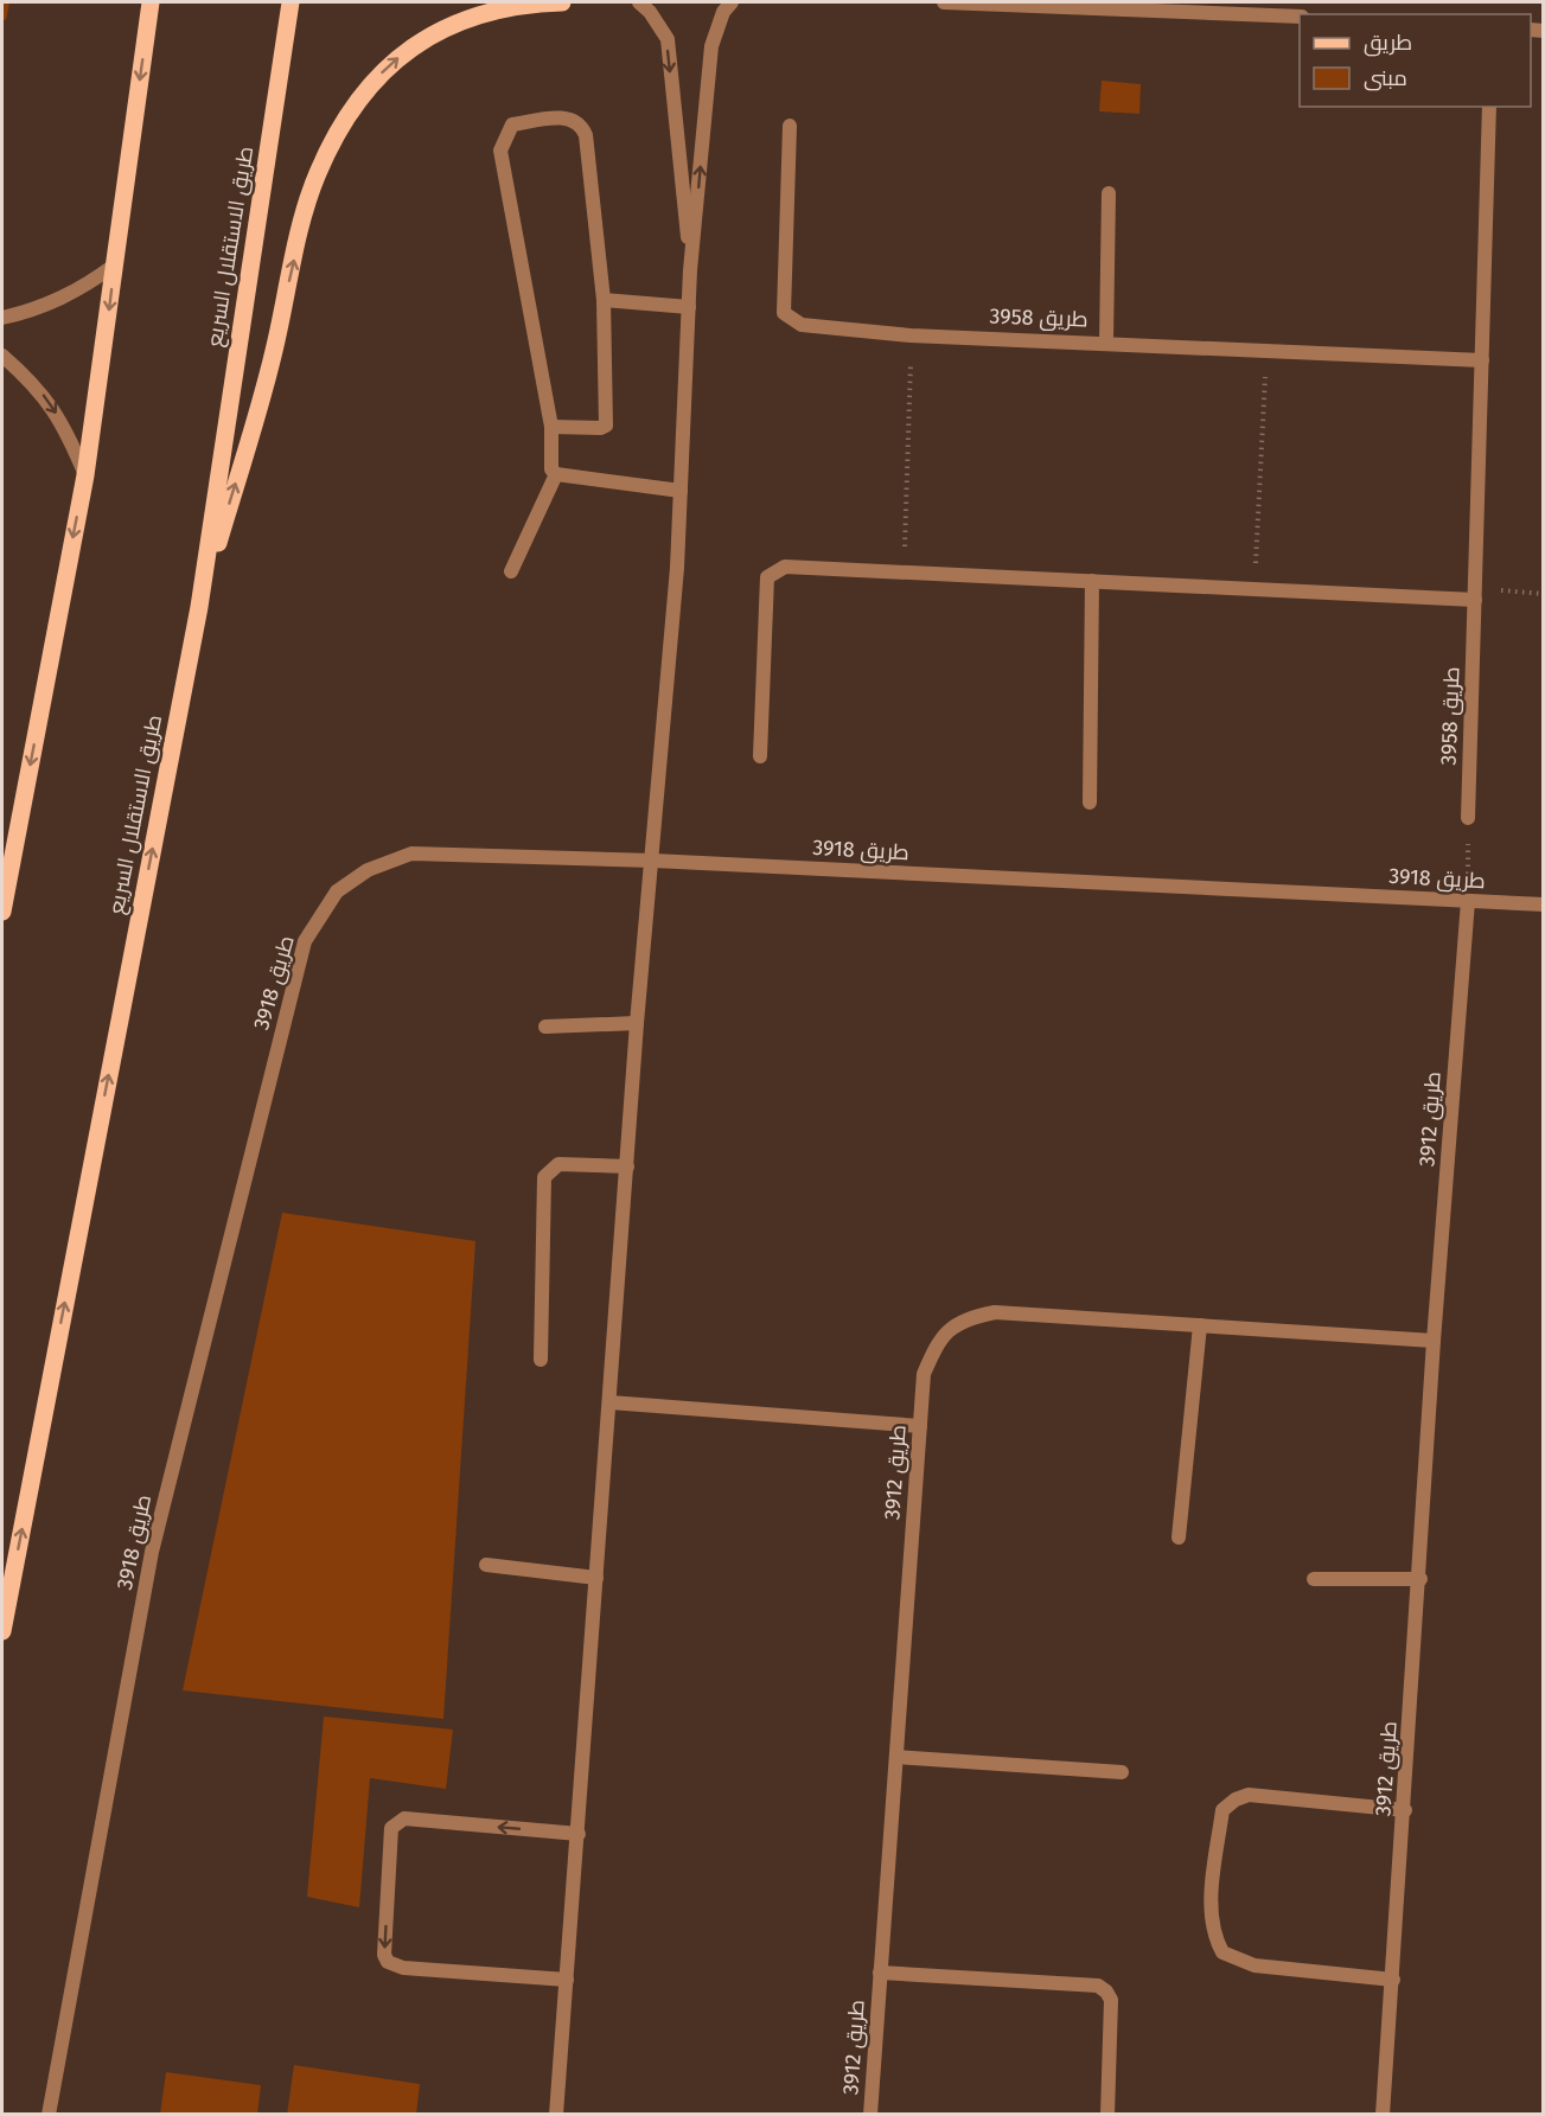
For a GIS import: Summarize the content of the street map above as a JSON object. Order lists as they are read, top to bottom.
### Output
{
  "streets": {
    "main road": ["طريق الاستقلال السريع"],
    "street": ["طريق 3958", "طريق 3918", "طريق 3912"]
  },
  "crossings": [
    ["طريق 3918", "طريق 3912"]
  ],
  "legend": ["طريق", "مبنى"]
}
